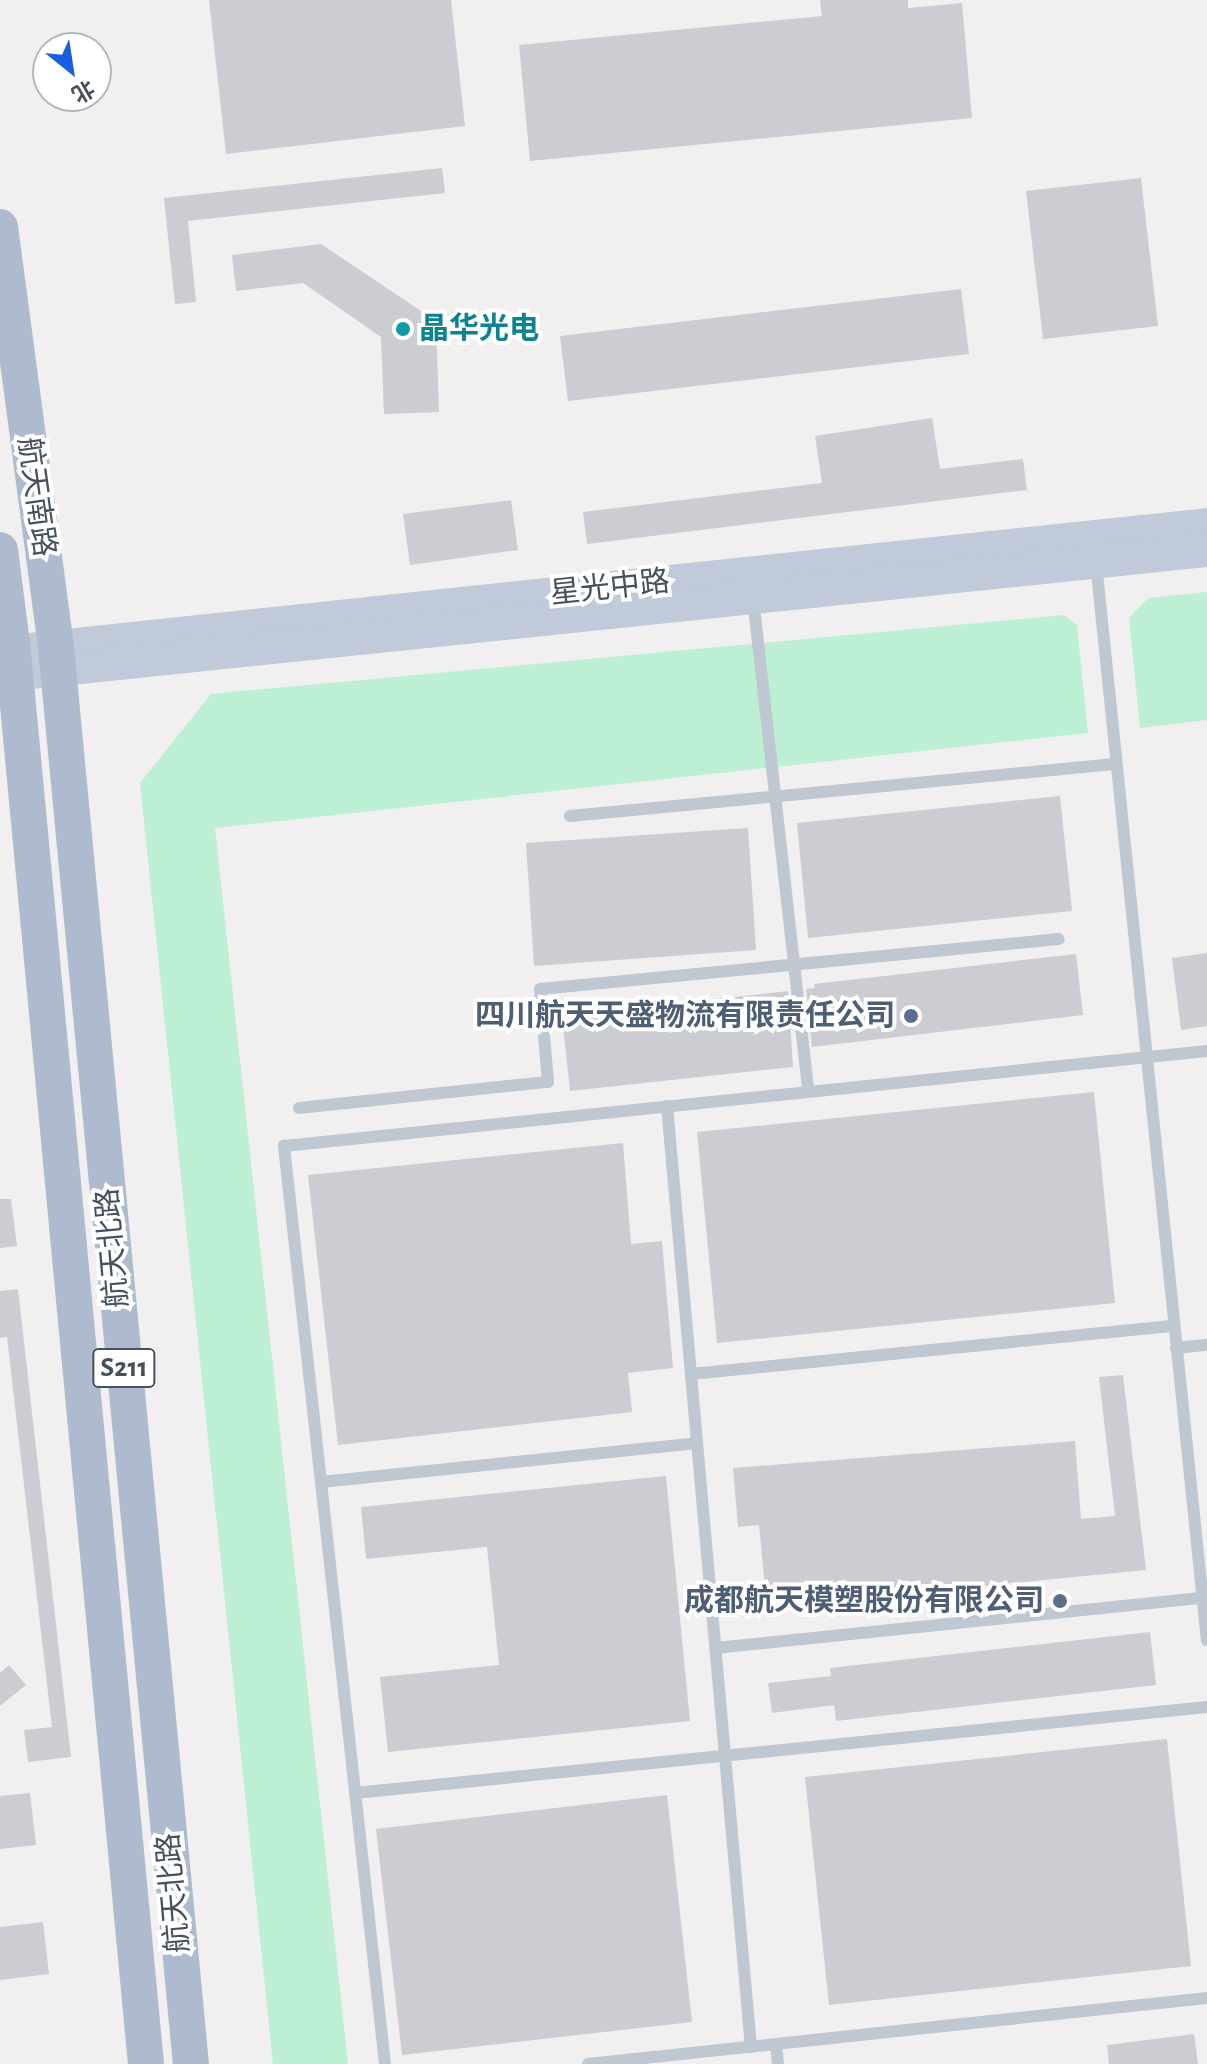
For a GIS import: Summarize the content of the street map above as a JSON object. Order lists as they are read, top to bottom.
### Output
{
  "streets": {
    "main road": [
      "航天南路",
      "星光中路",
      "航天北路",
      "S211"
    ]
  },
  "crossings": [
    ["航天南路", "星光中路"],
    ["航天南路", "航天北路"],
    ["星光中路", "航天北路"]
  ],
  "places": ["晶华光电", "四川航天天盛物流有限责任公司", "成都航天模塑股份有限公司"],
  "north": "bottom right"
}
